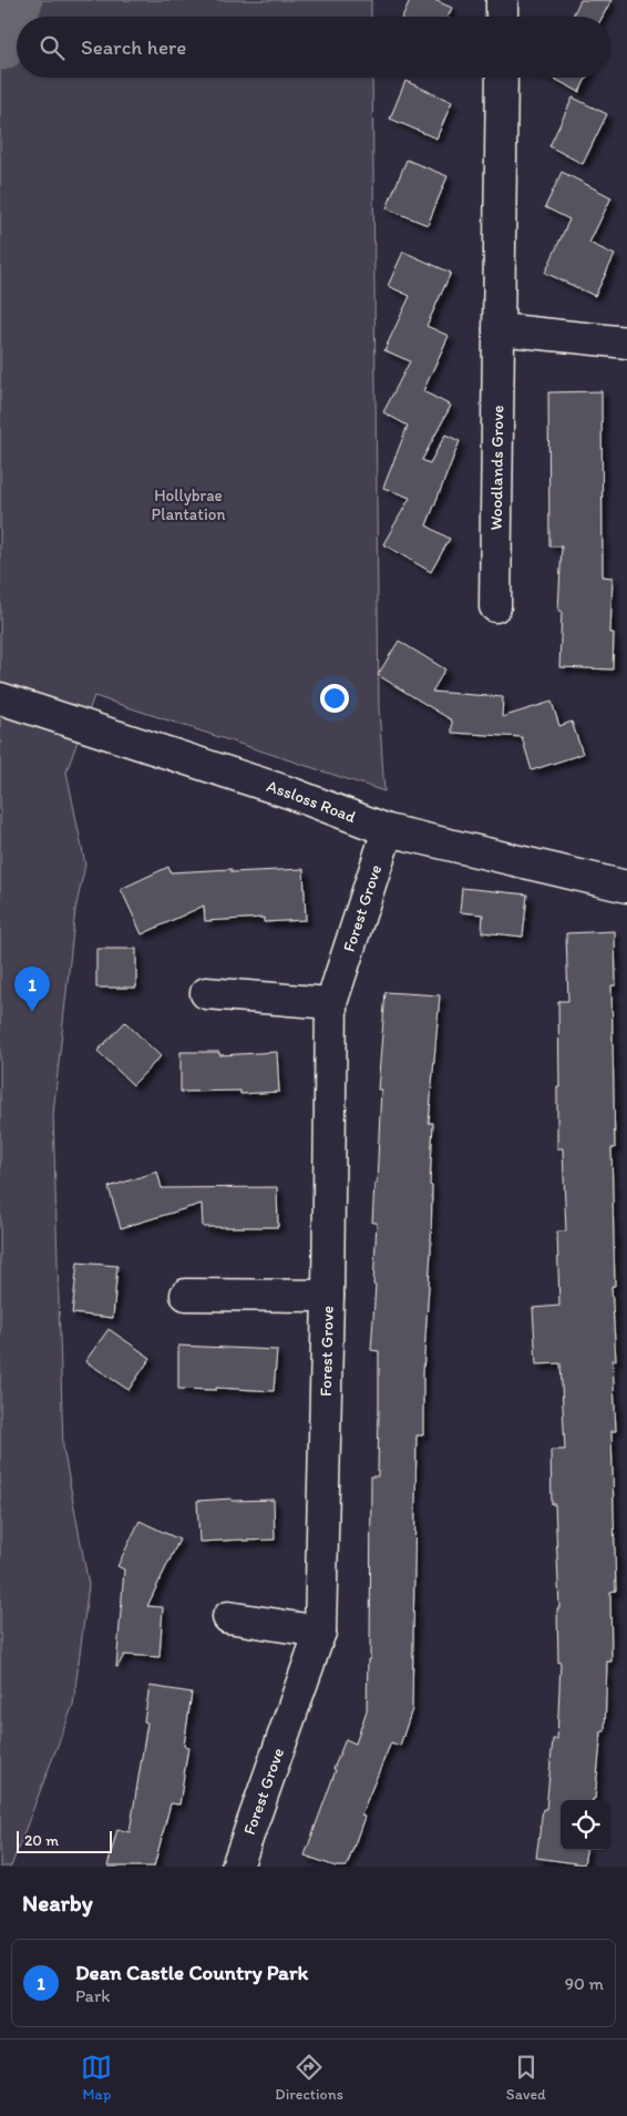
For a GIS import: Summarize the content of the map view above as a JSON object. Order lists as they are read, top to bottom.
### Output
{
  "streets": {
    "street": ["Woodlands Grove", "Assloss Road", "Forest Grove"]
  },
  "crossings": [
    ["Assloss Road", "Forest Grove"]
  ],
  "parks": ["Hollybrae Plantation"],
  "scale_bar": "20 m",
  "page": {
    "search": "Search here",
    "pins": "1",
    "scale": "20 m",
    "heading": "Nearby",
    "list": [
      {
        "mark": "1",
        "name": "Dean Castle Country Park",
        "note": "Park",
        "value": "90 m"
      }
    ],
    "nav": ["Map", "Directions", "Saved"]
  }
}
